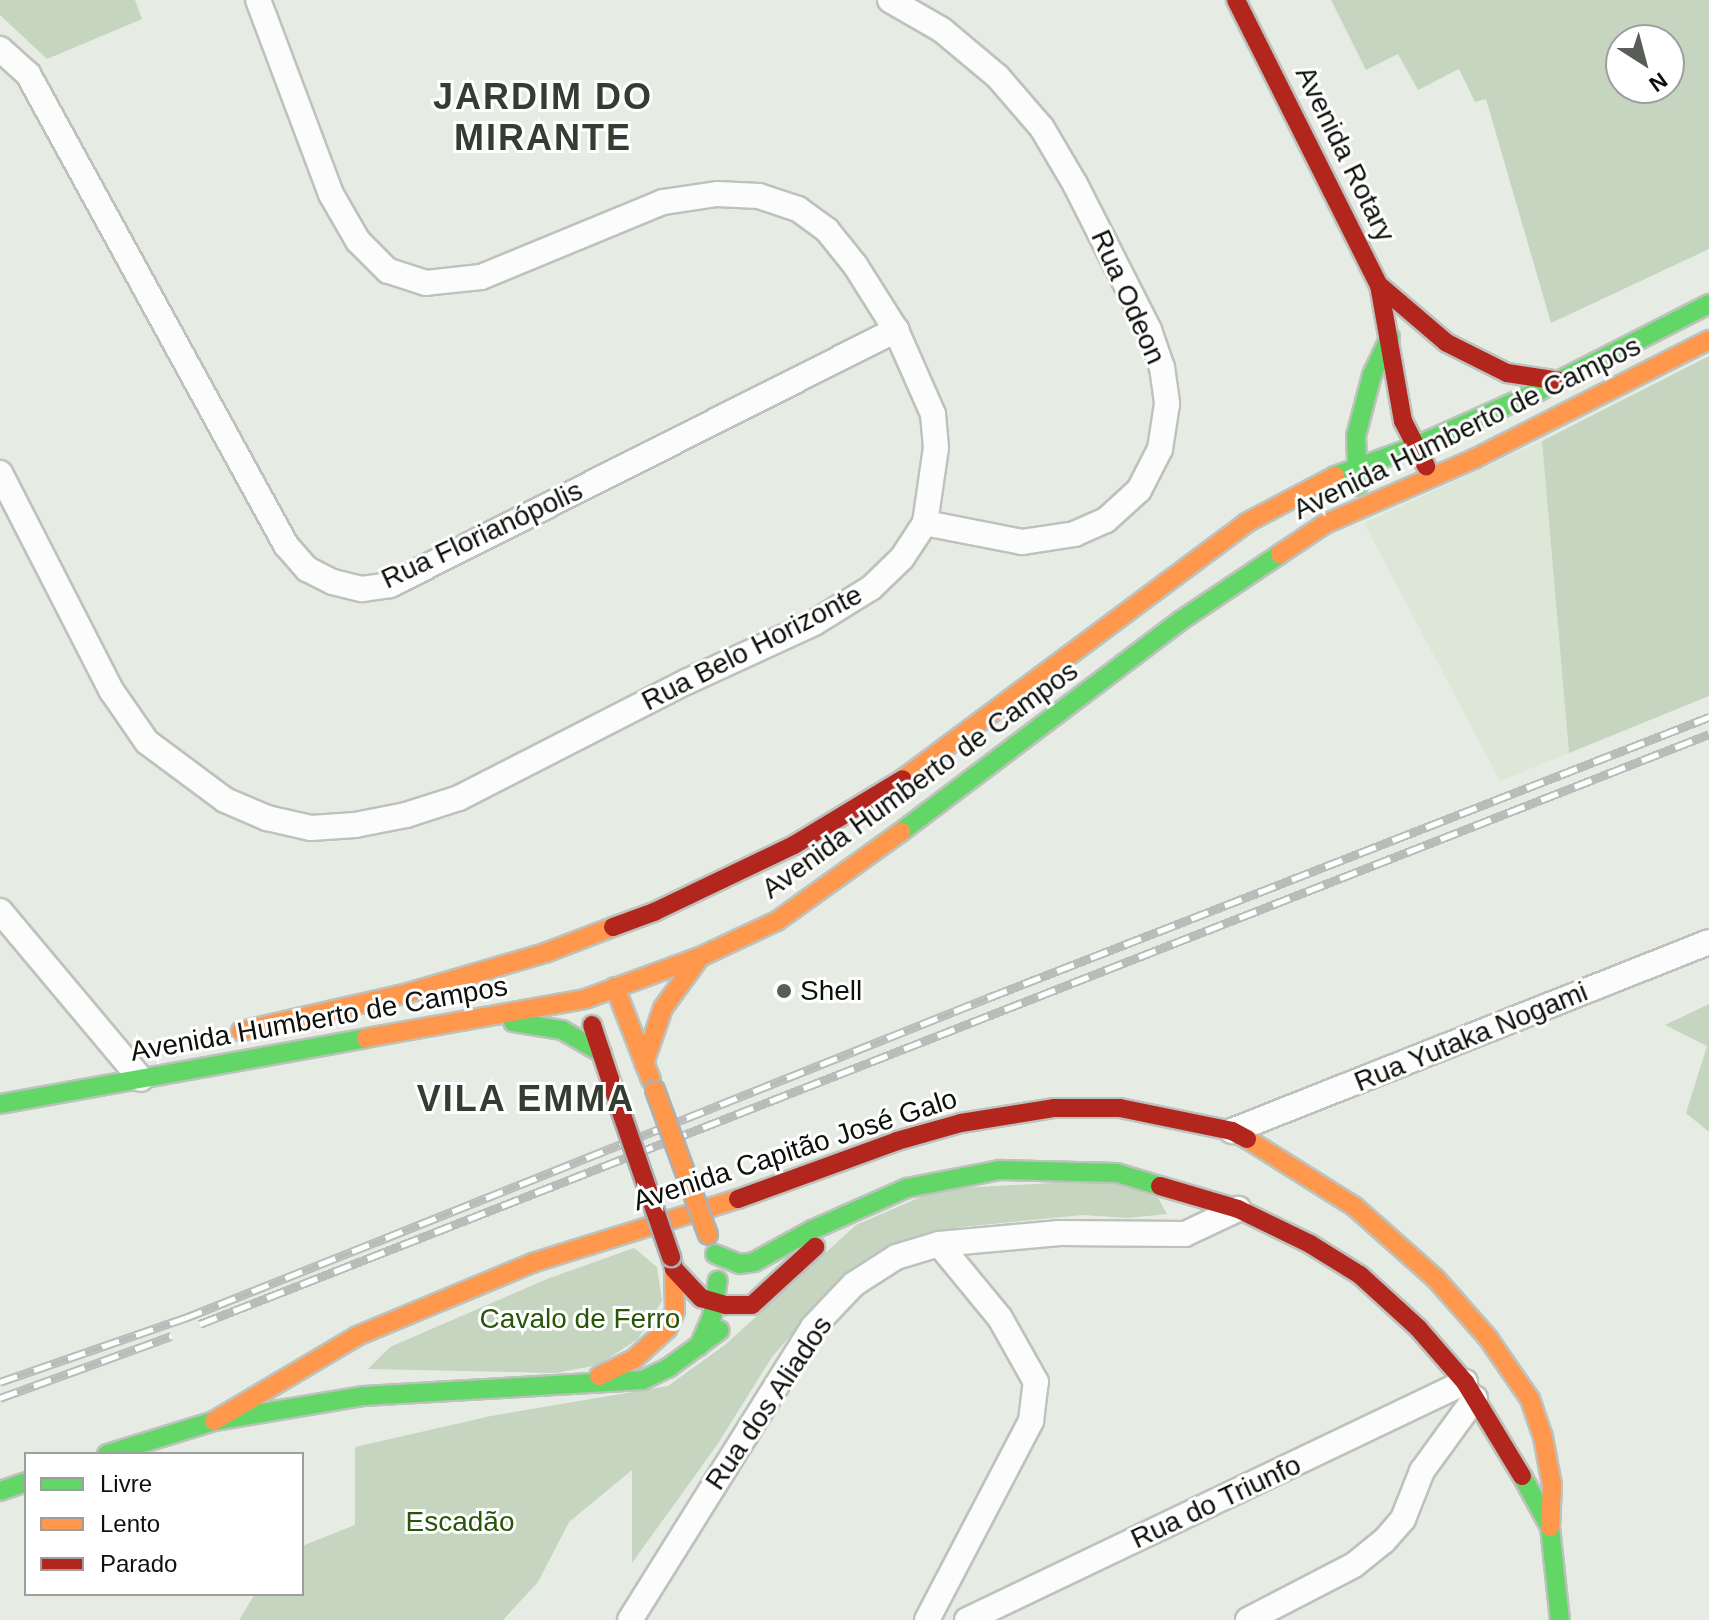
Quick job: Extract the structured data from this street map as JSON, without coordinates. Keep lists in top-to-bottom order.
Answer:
{
  "streets": {
    "main road": ["Avenida Rotary", "Avenida Humberto de Campos", "Avenida Capitão José Galo"],
    "street": [
      "Rua Odeon",
      "Rua Florianópolis",
      "Rua Belo Horizonte",
      "Rua Yutaka Nogami",
      "Rua dos Aliados",
      "Rua do Triunfo"
    ]
  },
  "crossings": [
    ["Avenida Rotary", "Avenida Humberto de Campos"],
    ["Rua Odeon", "Rua Belo Horizonte"],
    ["Rua Florianópolis", "Rua Belo Horizonte"],
    ["Rua Yutaka Nogami", "Avenida Capitão José Galo"],
    ["Avenida Capitão José Galo", "Rua dos Aliados"],
    ["Avenida Capitão José Galo", "Rua do Triunfo"]
  ],
  "districts": ["JARDIM DO MIRANTE", "VILA EMMA"],
  "parks": ["Cavalo de Ferro", "Escadão"],
  "places": ["Shell"],
  "legend": ["Livre", "Lento", "Parado"],
  "north": "bottom right"
}
